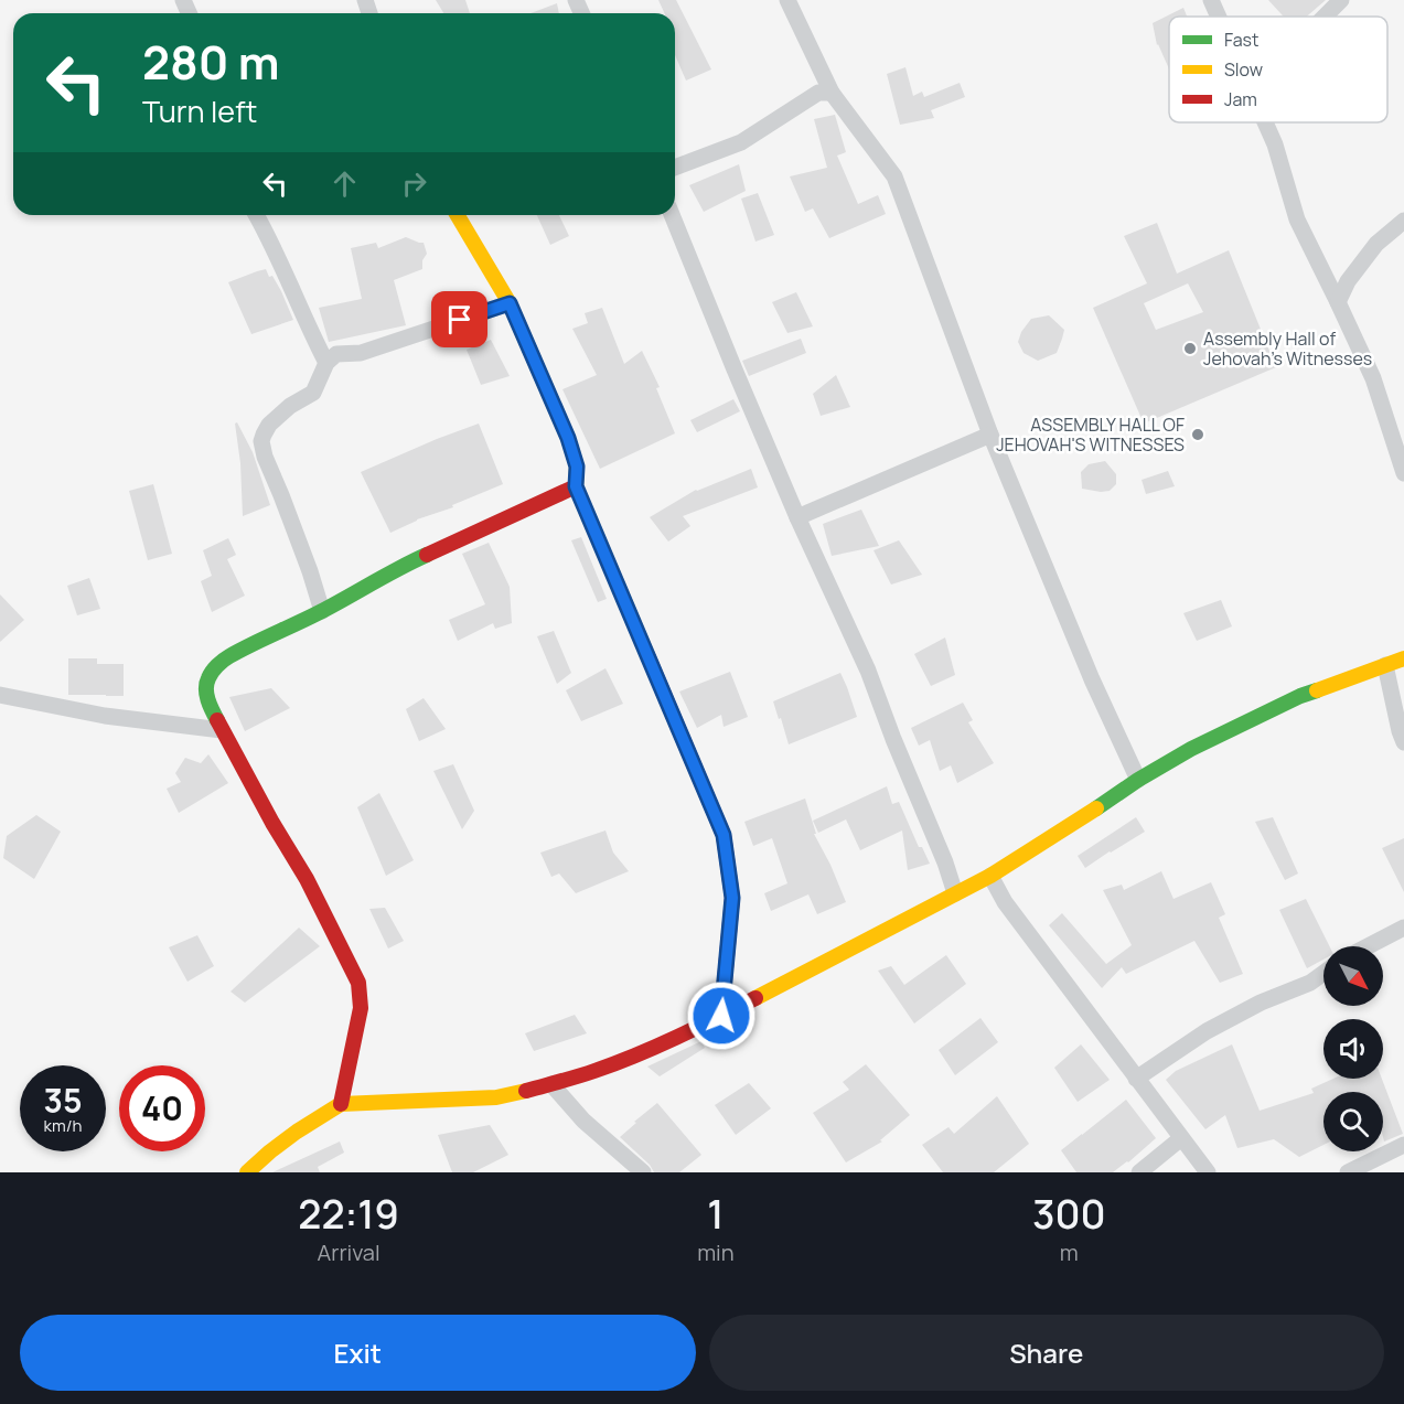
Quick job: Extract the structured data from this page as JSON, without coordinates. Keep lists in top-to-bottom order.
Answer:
{
  "places": ["Assembly Hall of Jehovah's Witnesses", "ASSEMBLY HALL OF JEHOVAH'S WITNESSES"],
  "legend": ["Fast", "Slow", "Jam"],
  "north": "bottom right",
  "page": {
    "turn": ["280 m", "Turn left"],
    "speed": "35 km/h",
    "limit": "40",
    "eta": [
      "22:19",
      "Arrival",
      "1",
      "min",
      "300",
      "m"
    ],
    "buttons": ["Exit", "Share"]
  }
}
